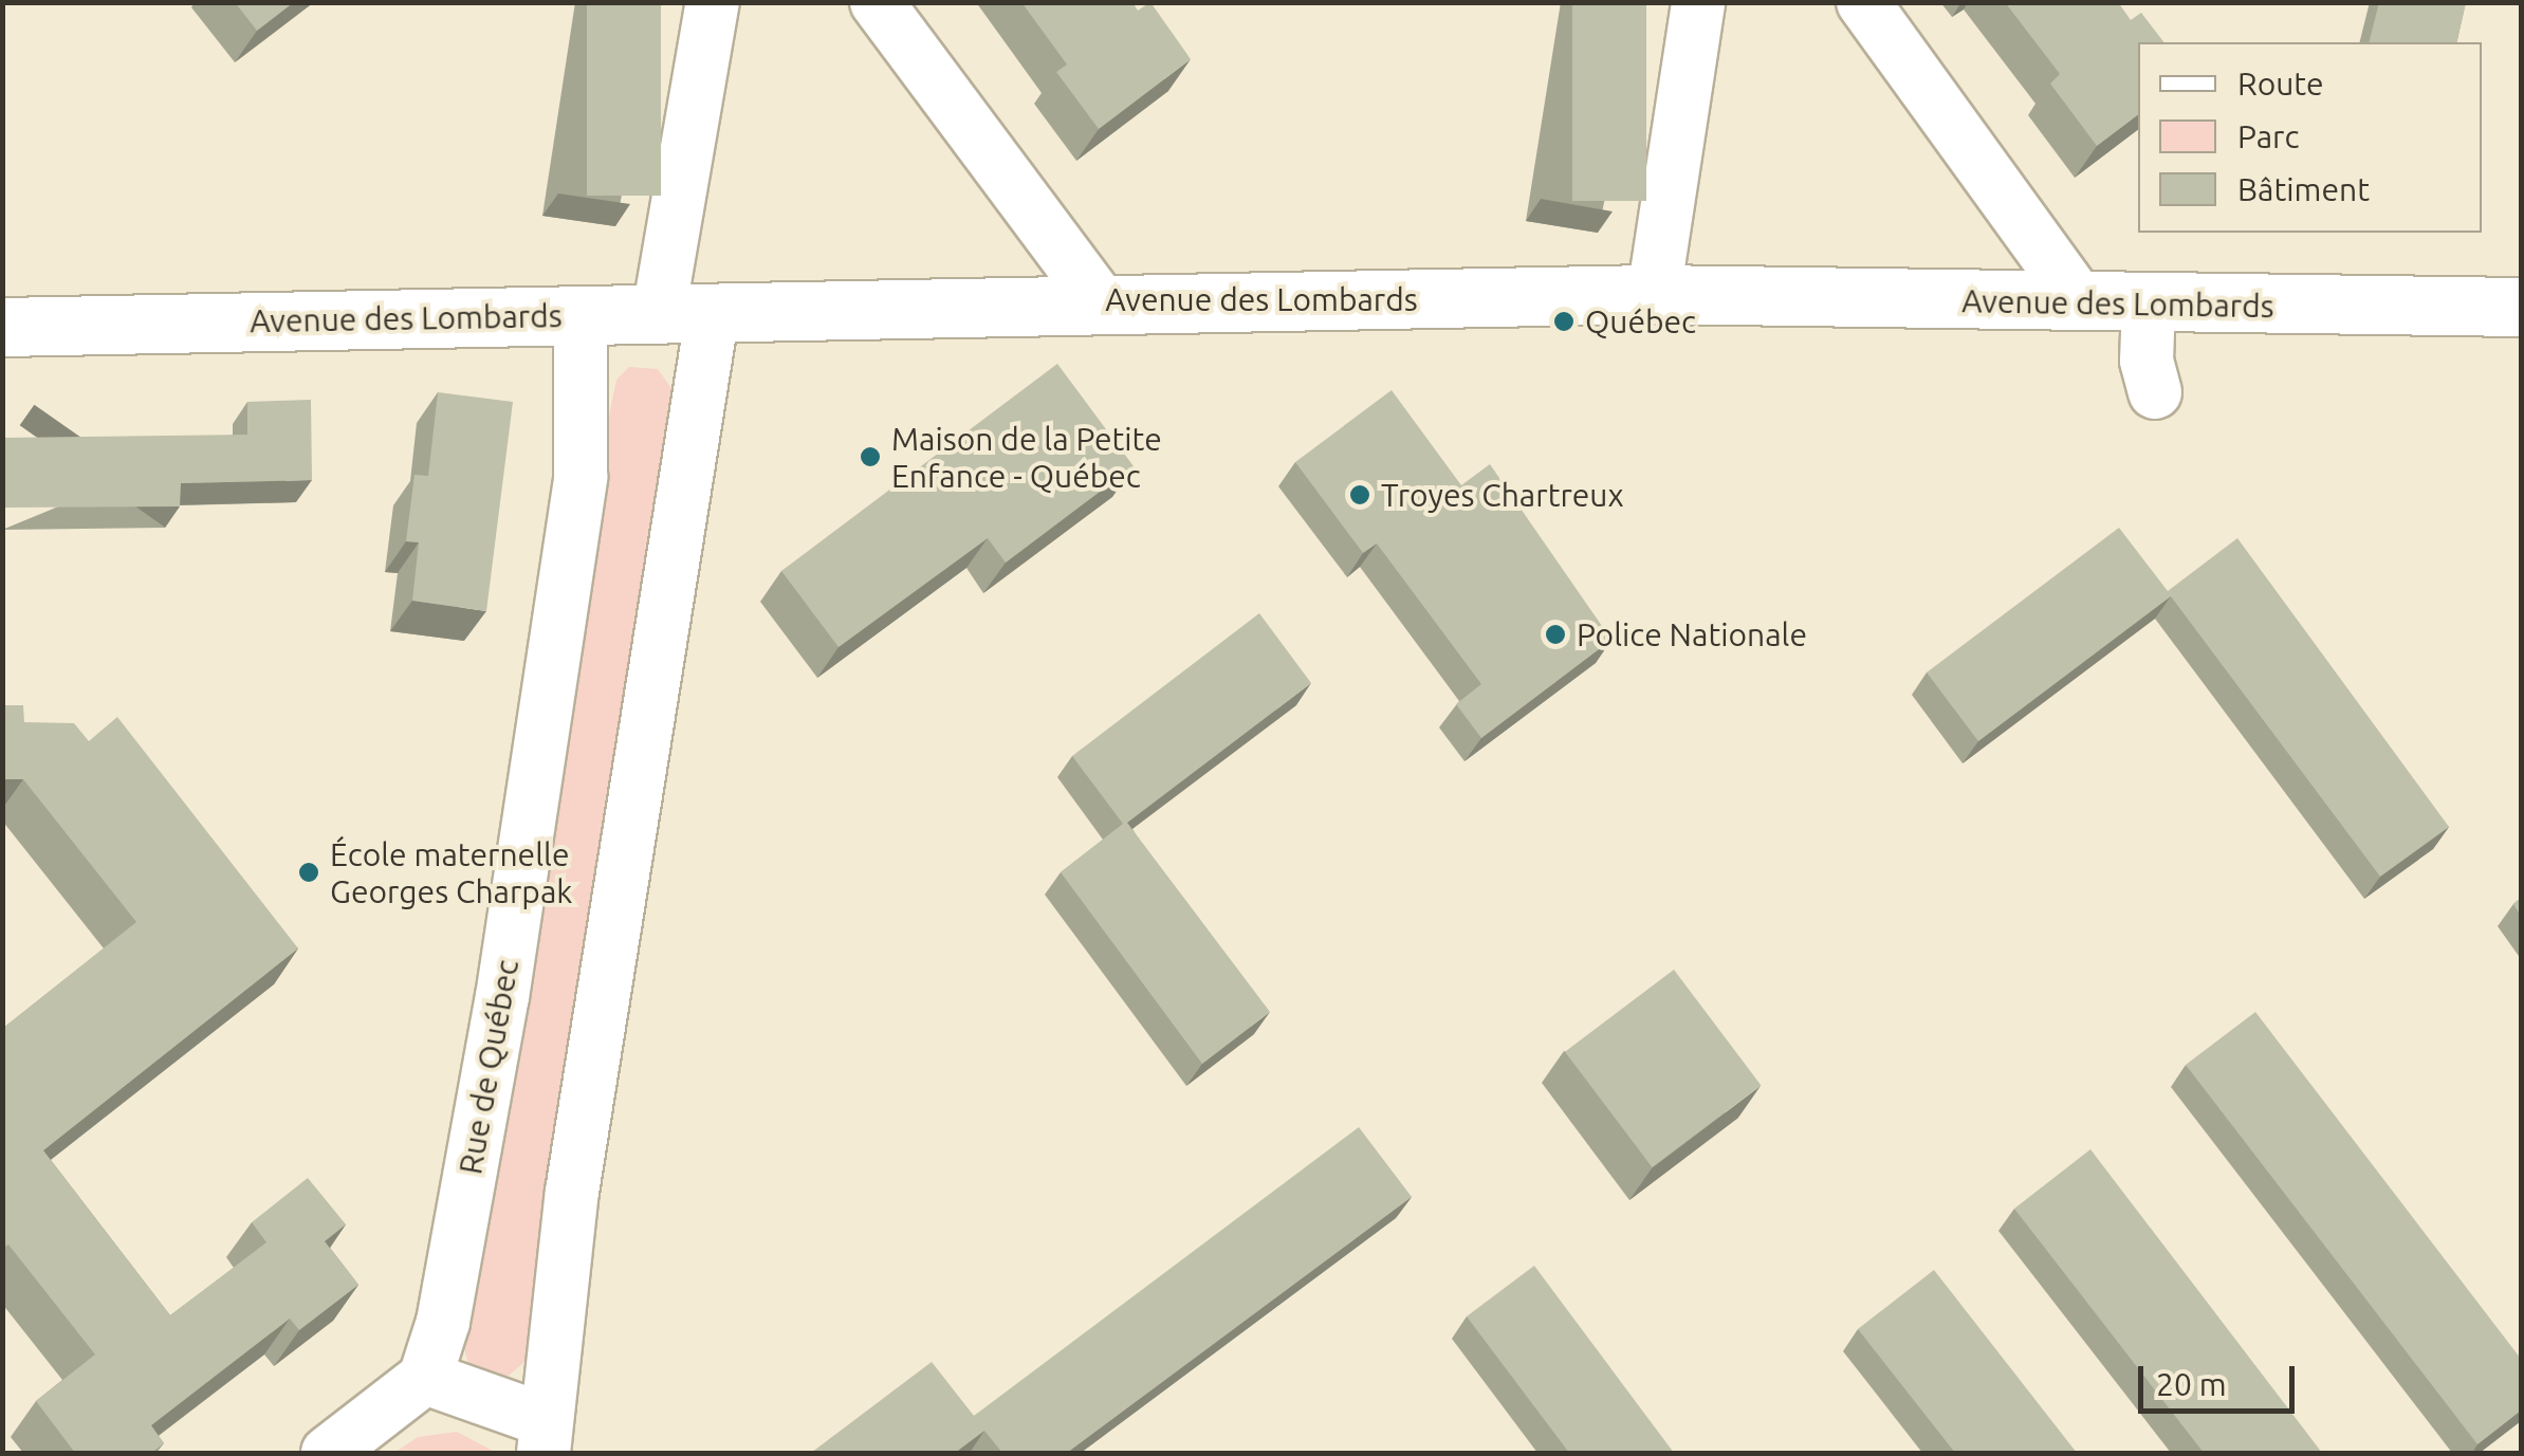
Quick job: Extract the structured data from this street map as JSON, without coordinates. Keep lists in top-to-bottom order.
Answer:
{
  "streets": {
    "street": ["Avenue des Lombards", "Rue de Québec"]
  },
  "crossings": [
    ["Avenue des Lombards", "Rue de Québec"]
  ],
  "places": [
    "Québec",
    "Maison de la Petite Enfance - Québec",
    "Troyes Chartreux",
    "Police Nationale",
    "École maternelle Georges Charpak"
  ],
  "legend": ["Route", "Parc", "Bâtiment"],
  "scale_bar": "20 m"
}
